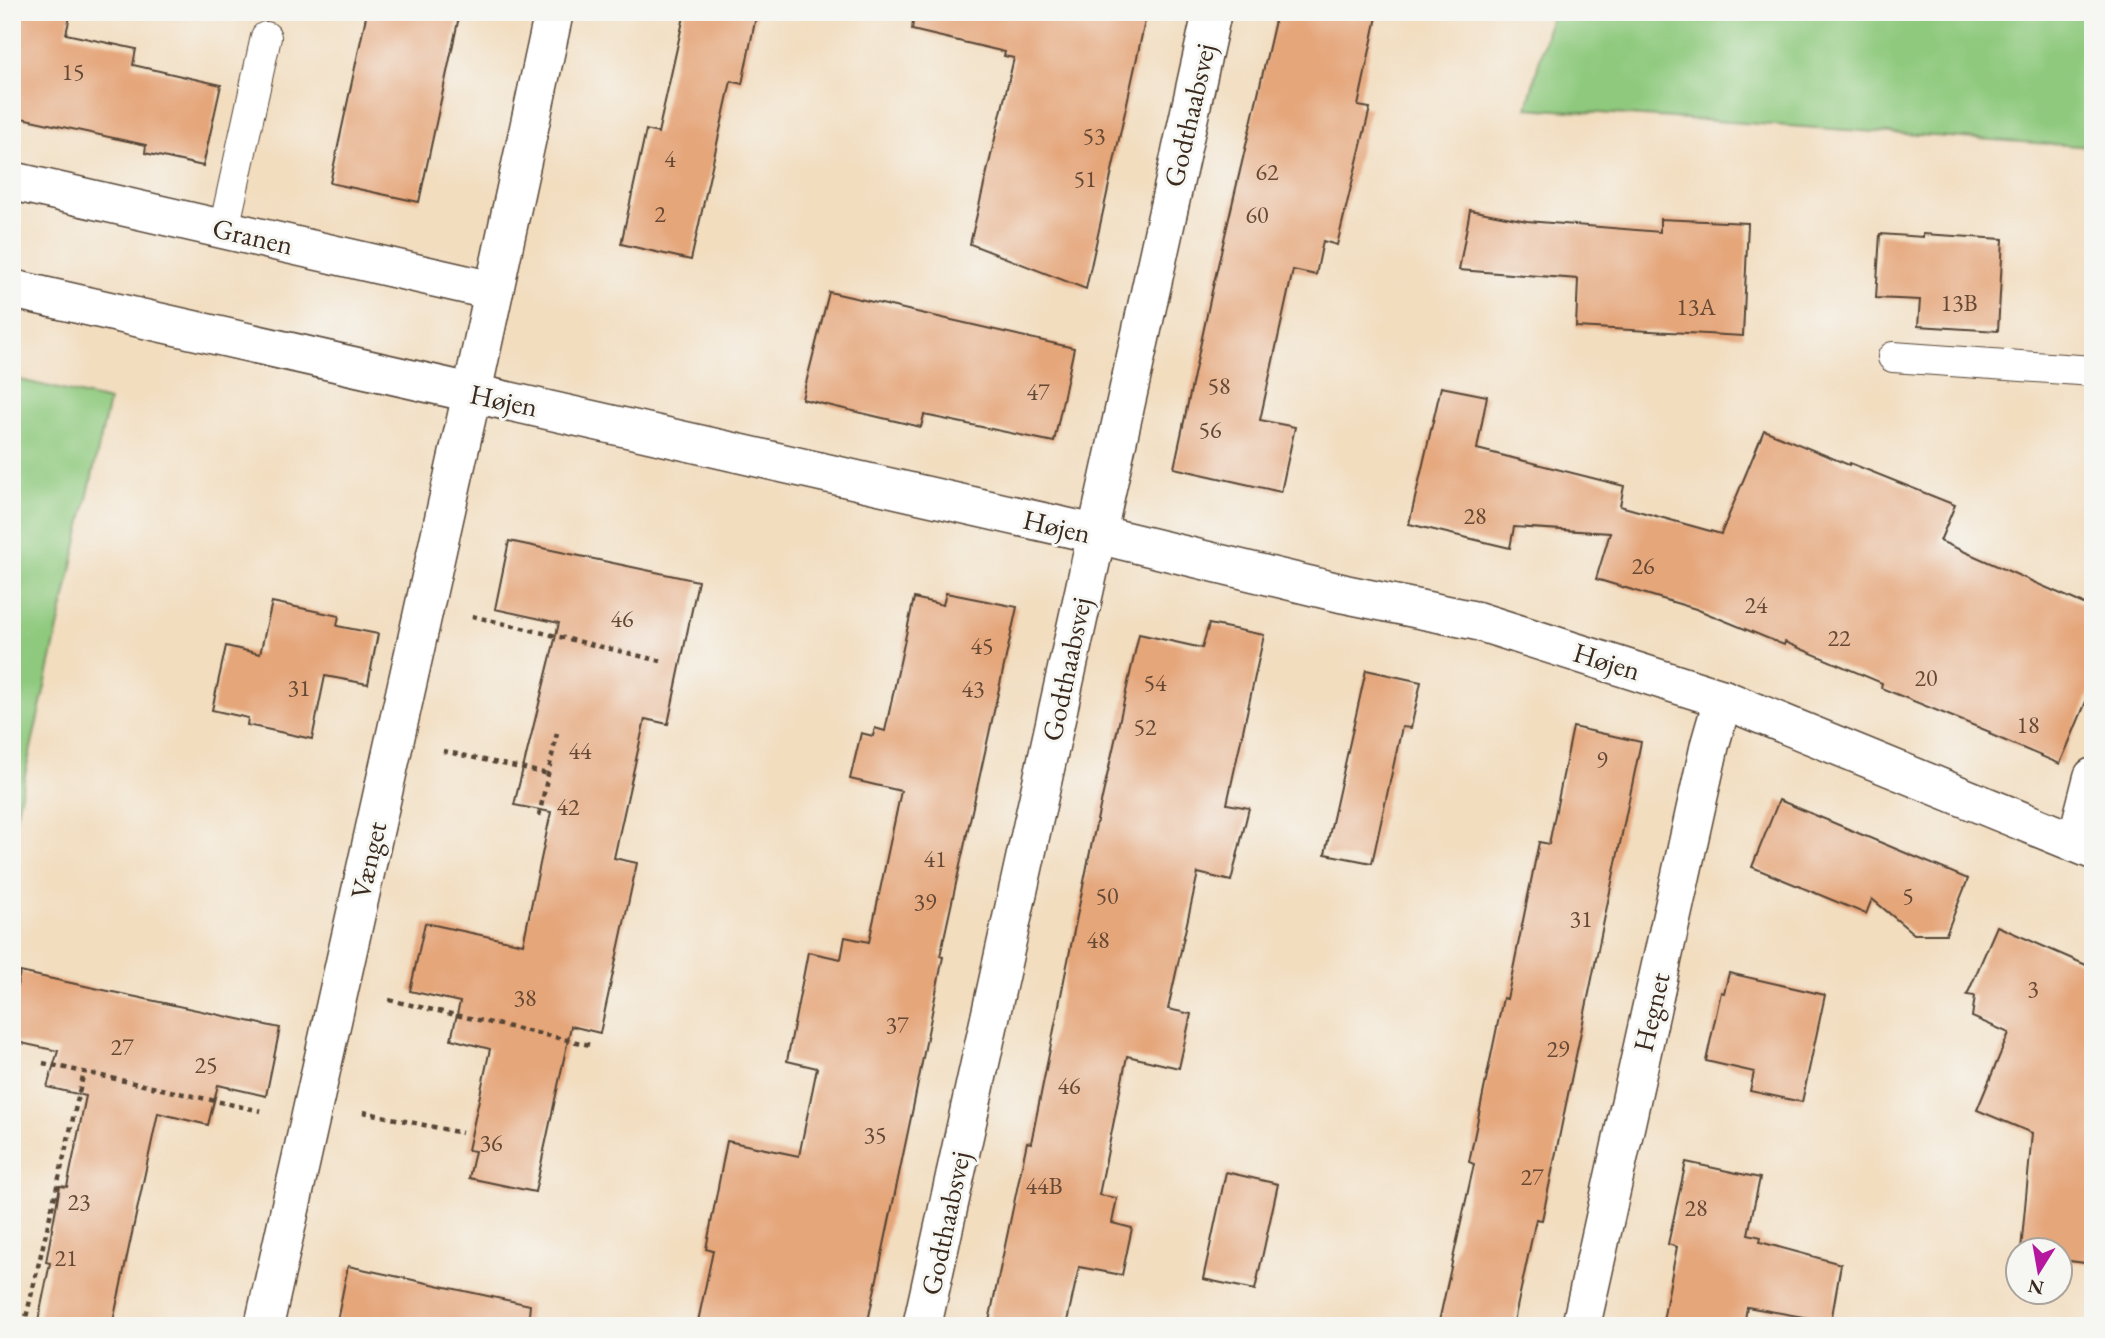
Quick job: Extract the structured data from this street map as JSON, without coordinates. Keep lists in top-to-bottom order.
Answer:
{
  "streets": {
    "street": [
      "Godthaabsvej",
      "Granen",
      "Højen",
      "Vænget",
      "Hegnet"
    ]
  },
  "crossings": [
    ["Godthaabsvej", "Højen"],
    ["Højen", "Vænget"],
    ["Højen", "Hegnet"]
  ],
  "house_numbers": [
    "15",
    "53",
    "4",
    "62",
    "51",
    "2",
    "60",
    "13B",
    "13A",
    "58",
    "47",
    "56",
    "28",
    "26",
    "24",
    "46",
    "22",
    "45",
    "20",
    "54",
    "31",
    "43",
    "18",
    "52",
    "44",
    "9",
    "42",
    "41",
    "50",
    "5",
    "39",
    "31",
    "48",
    "3",
    "38",
    "37",
    "27",
    "29",
    "25",
    "46",
    "35",
    "36",
    "27",
    "44B",
    "23",
    "28",
    "21"
  ],
  "north": "bottom"
}
